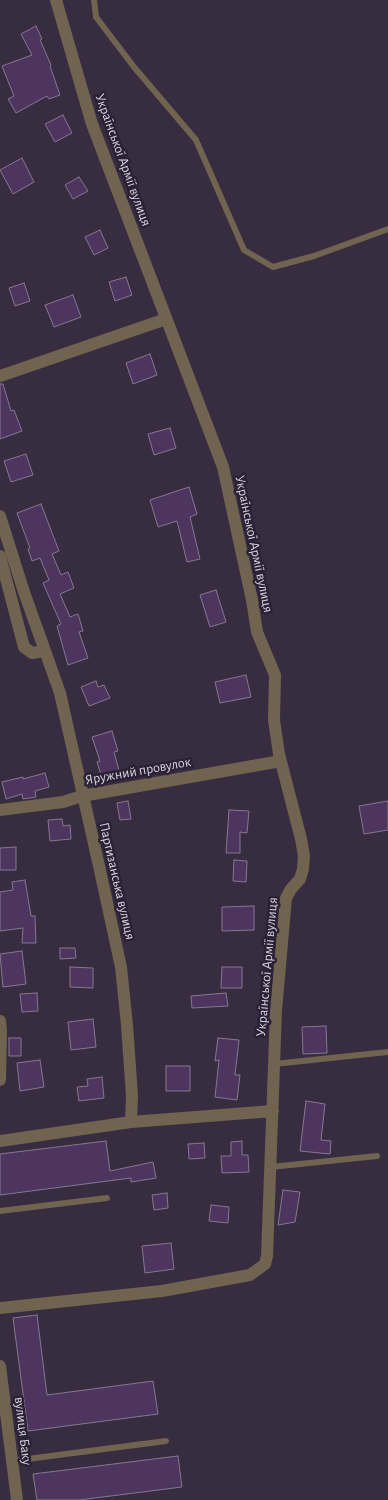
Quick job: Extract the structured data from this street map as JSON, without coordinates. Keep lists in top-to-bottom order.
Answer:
{
  "streets": {
    "street": [
      "Української Армії вулиця",
      "Яружний провулок",
      "Партизанська вулиця",
      "вулиця Баку"
    ]
  },
  "crossings": [
    ["Української Армії вулиця", "Яружний провулок"],
    ["Яружний провулок", "Партизанська вулиця"]
  ]
}
